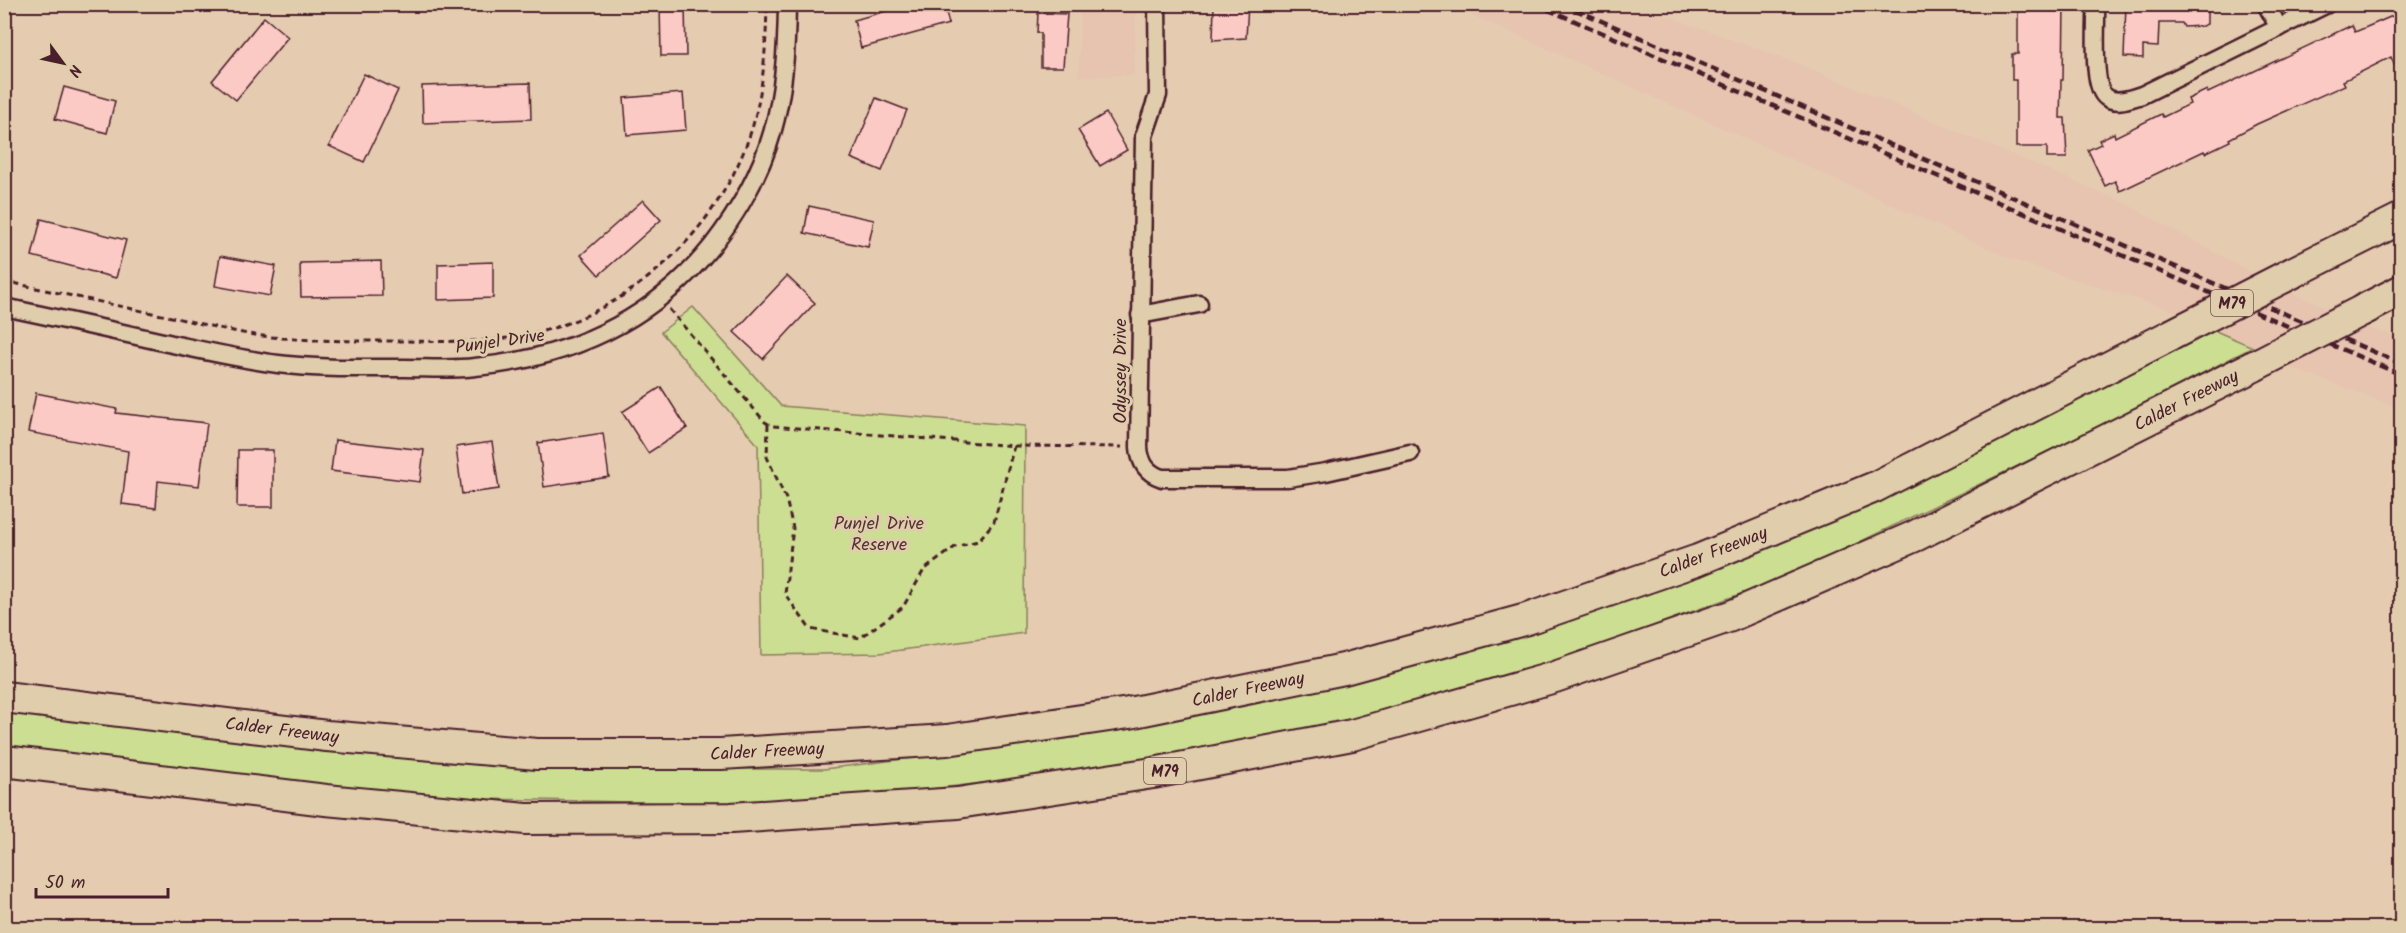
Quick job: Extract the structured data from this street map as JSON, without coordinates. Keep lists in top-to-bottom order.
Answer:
{
  "streets": {
    "highway": ["M79", "Calder Freeway"],
    "street": ["Punjel Drive", "Odyssey Drive"]
  },
  "parks": ["Punjel Drive Reserve"],
  "scale_bar": "50 m",
  "north": "bottom right"
}
